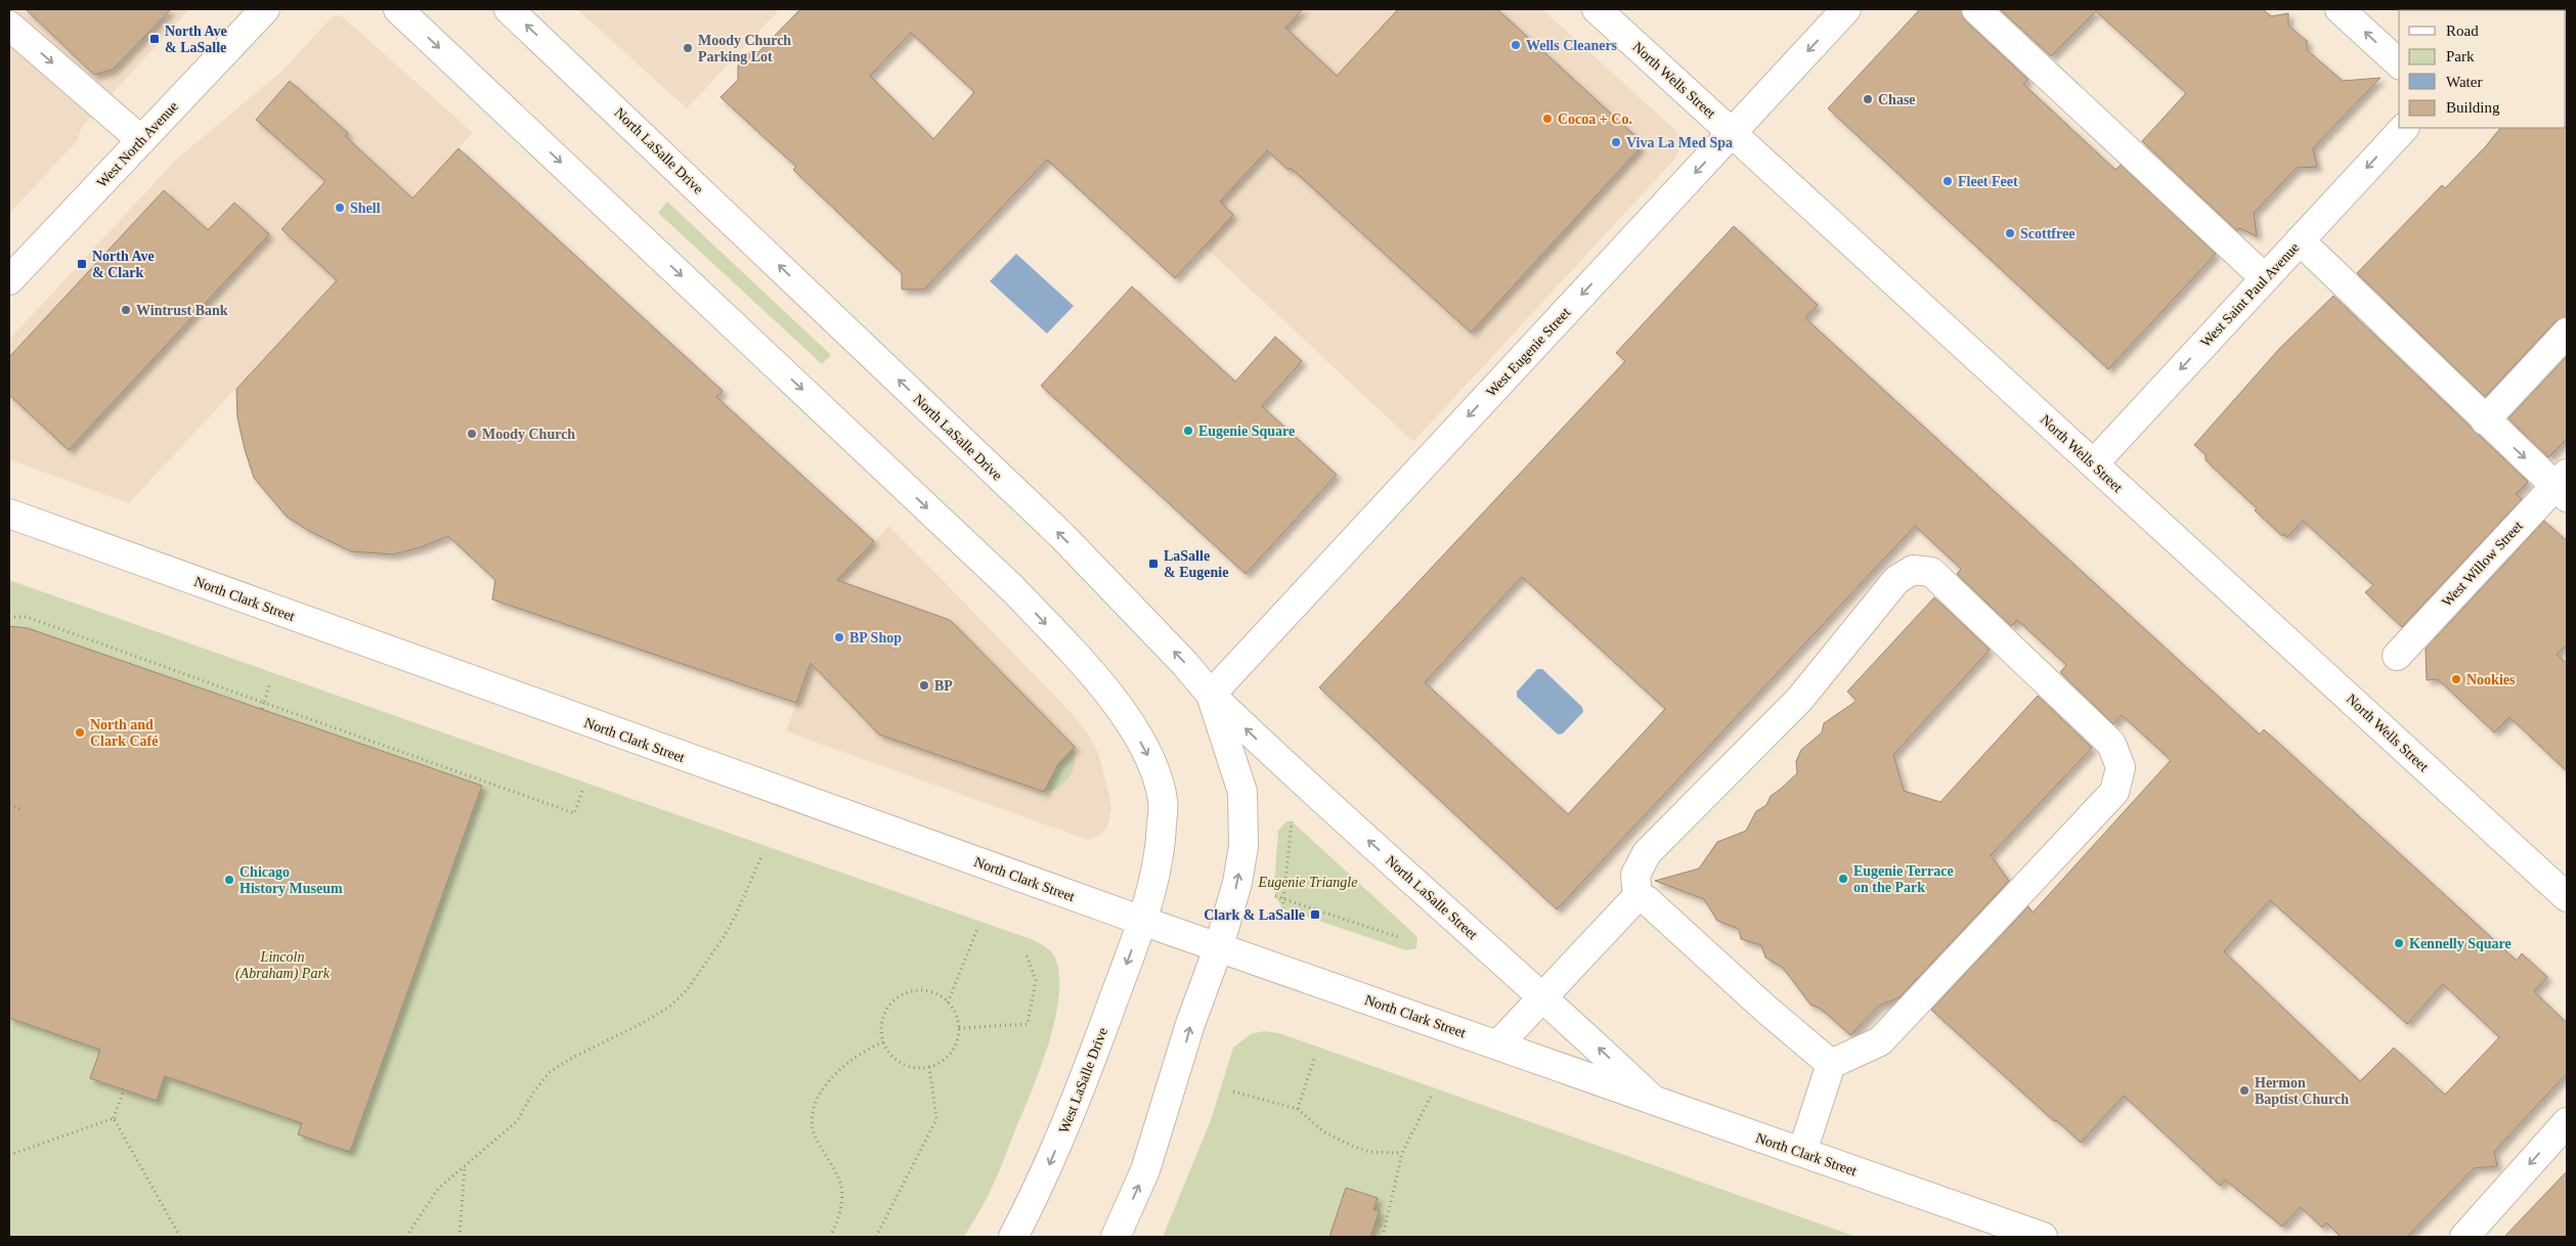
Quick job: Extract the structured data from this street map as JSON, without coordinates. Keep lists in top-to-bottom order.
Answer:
{
  "streets": {
    "street": [
      "North Wells Street",
      "West North Avenue",
      "North LaSalle Drive",
      "West Saint Paul Avenue",
      "West Eugenie Street",
      "West Willow Street",
      "North Clark Street",
      "North LaSalle Street",
      "West LaSalle Drive"
    ]
  },
  "crossings": [
    ["North Wells Street", "West Saint Paul Avenue"],
    ["North Wells Street", "West Eugenie Street"],
    ["North LaSalle Drive", "West Eugenie Street"],
    ["North LaSalle Drive", "North Clark Street"],
    ["North LaSalle Drive", "North LaSalle Street"],
    ["West Eugenie Street", "North LaSalle Street"],
    ["North Clark Street", "North LaSalle Street"],
    ["North Clark Street", "West LaSalle Drive"]
  ],
  "one_way": ["West Saint Paul Avenue", "West Eugenie Street"],
  "parks": ["Eugenie Triangle", "Lincoln (Abraham) Park"],
  "places": {
    "transit": [
      "North Ave & LaSalle",
      "North Ave & Clark",
      "LaSalle & Eugenie",
      "Clark & LaSalle"
    ],
    "other": [
      "Wells Cleaners",
      "Moody Church Parking Lot",
      "Chase",
      "Cocoa + Co.",
      "Viva La Med Spa",
      "Fleet Feet",
      "Shell",
      "Scottfree",
      "Wintrust Bank",
      "Eugenie Square",
      "Moody Church",
      "BP Shop",
      "Nookies",
      "BP",
      "North and Clark Café",
      "Eugenie Terrace on the Park",
      "Chicago History Museum",
      "Kennelly Square",
      "Hermon Baptist Church"
    ]
  },
  "legend": [
    "Road",
    "Park",
    "Water",
    "Building"
  ]
}
